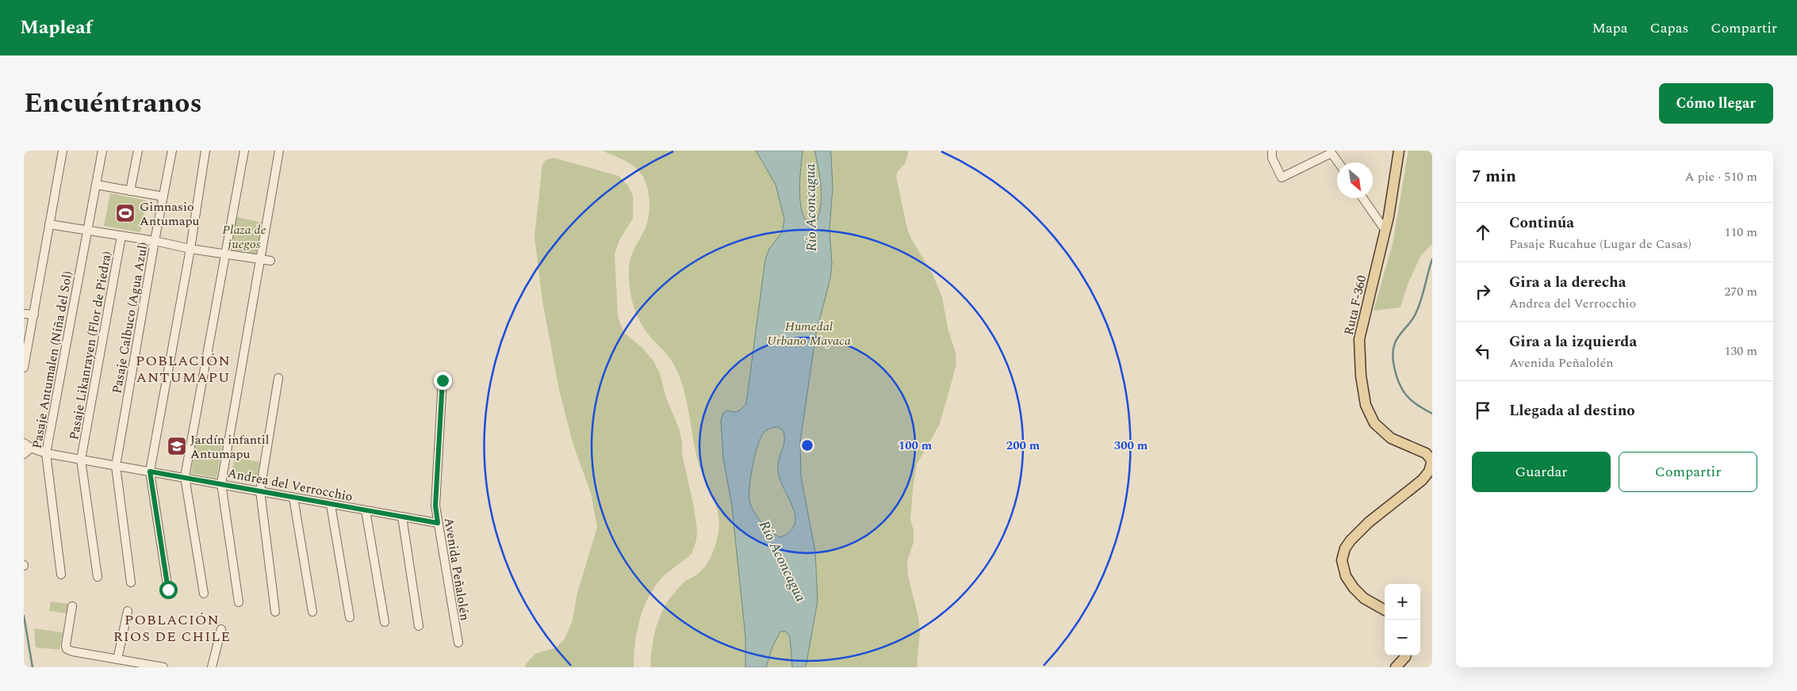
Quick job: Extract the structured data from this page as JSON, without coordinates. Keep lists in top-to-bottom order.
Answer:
{
  "streets": {
    "main road": ["Ruta F-360"],
    "street": [
      "Pasaje Calbuco (Agua Azul)",
      "Pasaje Likanrayen (Flor de Piedra)",
      "Pasaje Antumalen (Niña del Sol)",
      "Andrea del Verrocchio",
      "Avenida Peñalolén"
    ]
  },
  "crossings": [
    ["Pasaje Calbuco (Agua Azul)", "Andrea del Verrocchio"],
    ["Pasaje Likanrayen (Flor de Piedra)", "Andrea del Verrocchio"],
    ["Pasaje Antumalen (Niña del Sol)", "Andrea del Verrocchio"],
    ["Andrea del Verrocchio", "Avenida Peñalolén"]
  ],
  "districts": ["POBLACIÓN ANTUMAPU", "POBLACIÓN RIOS DE CHILE"],
  "water": ["Río Aconcagua"],
  "parks": ["Plaza de juegos", "Humedal Urbano Mayaca"],
  "places": {
    "sports": ["Gimnasio Antumapu"],
    "school or university": ["Jardín infantil Antumapu"]
  },
  "north": "bottom right",
  "page": {
    "header": "Mapleaf",
    "nav": ["Mapa", "Capas", "Compartir"],
    "title": "Encuéntranos",
    "buttons": [
      "Cómo llegar",
      ["Guardar", "Compartir"]
    ],
    "heading": ["7 min", "A pie · 510 m"],
    "list": [
      ["Continúa", "Pasaje Rucahue (Lugar de Casas)", "110 m"],
      ["Gira a la derecha", "Andrea del Verrocchio", "270 m"],
      ["Gira a la izquierda", "Avenida Peñalolén", "130 m"],
      "Llegada al destino"
    ],
    "map_buttons": ["+", "−"]
  },
  "rings": ["100 m", "200 m", "300 m"]
}
